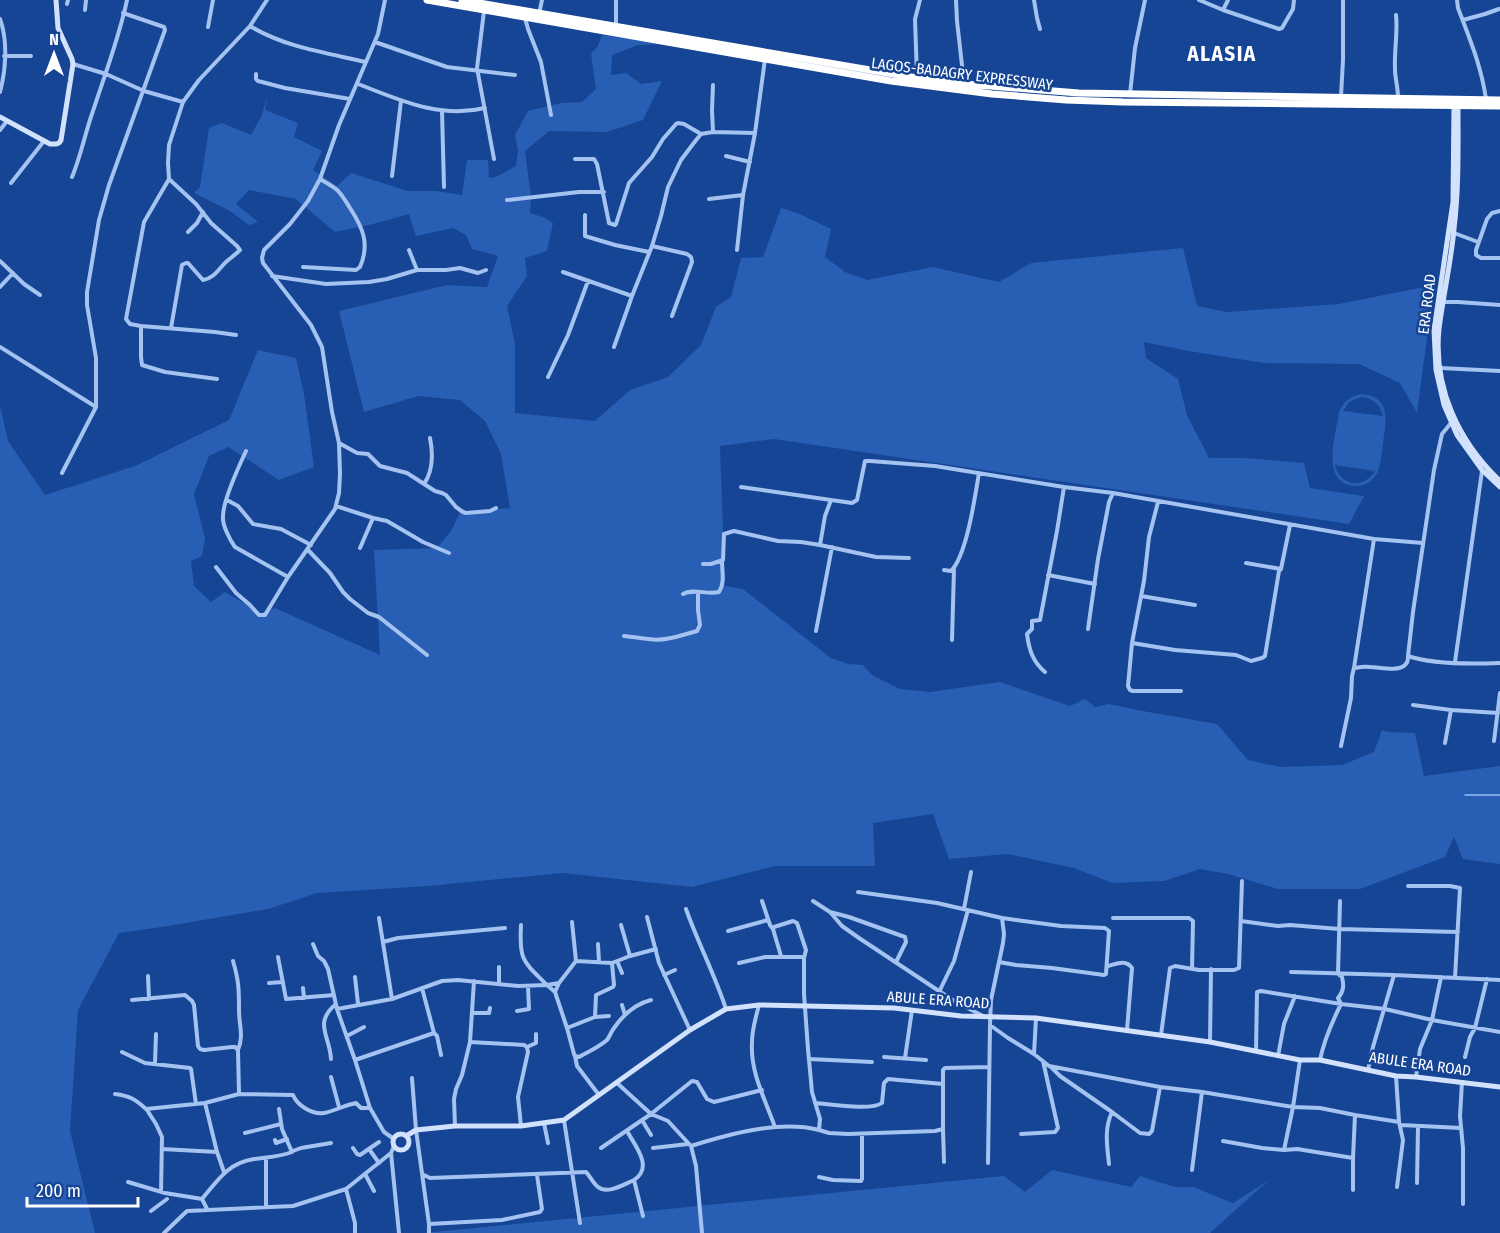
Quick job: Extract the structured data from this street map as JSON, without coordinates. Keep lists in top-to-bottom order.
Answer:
{
  "streets": {
    "highway": ["LAGOS-BADAGRY EXPRESSWAY"],
    "street": ["ERA ROAD", "ABULE ERA ROAD"]
  },
  "crossings": [
    ["LAGOS-BADAGRY EXPRESSWAY", "ERA ROAD"]
  ],
  "districts": ["ALASIA"],
  "scale_bar": "200 m",
  "north": "top"
}
